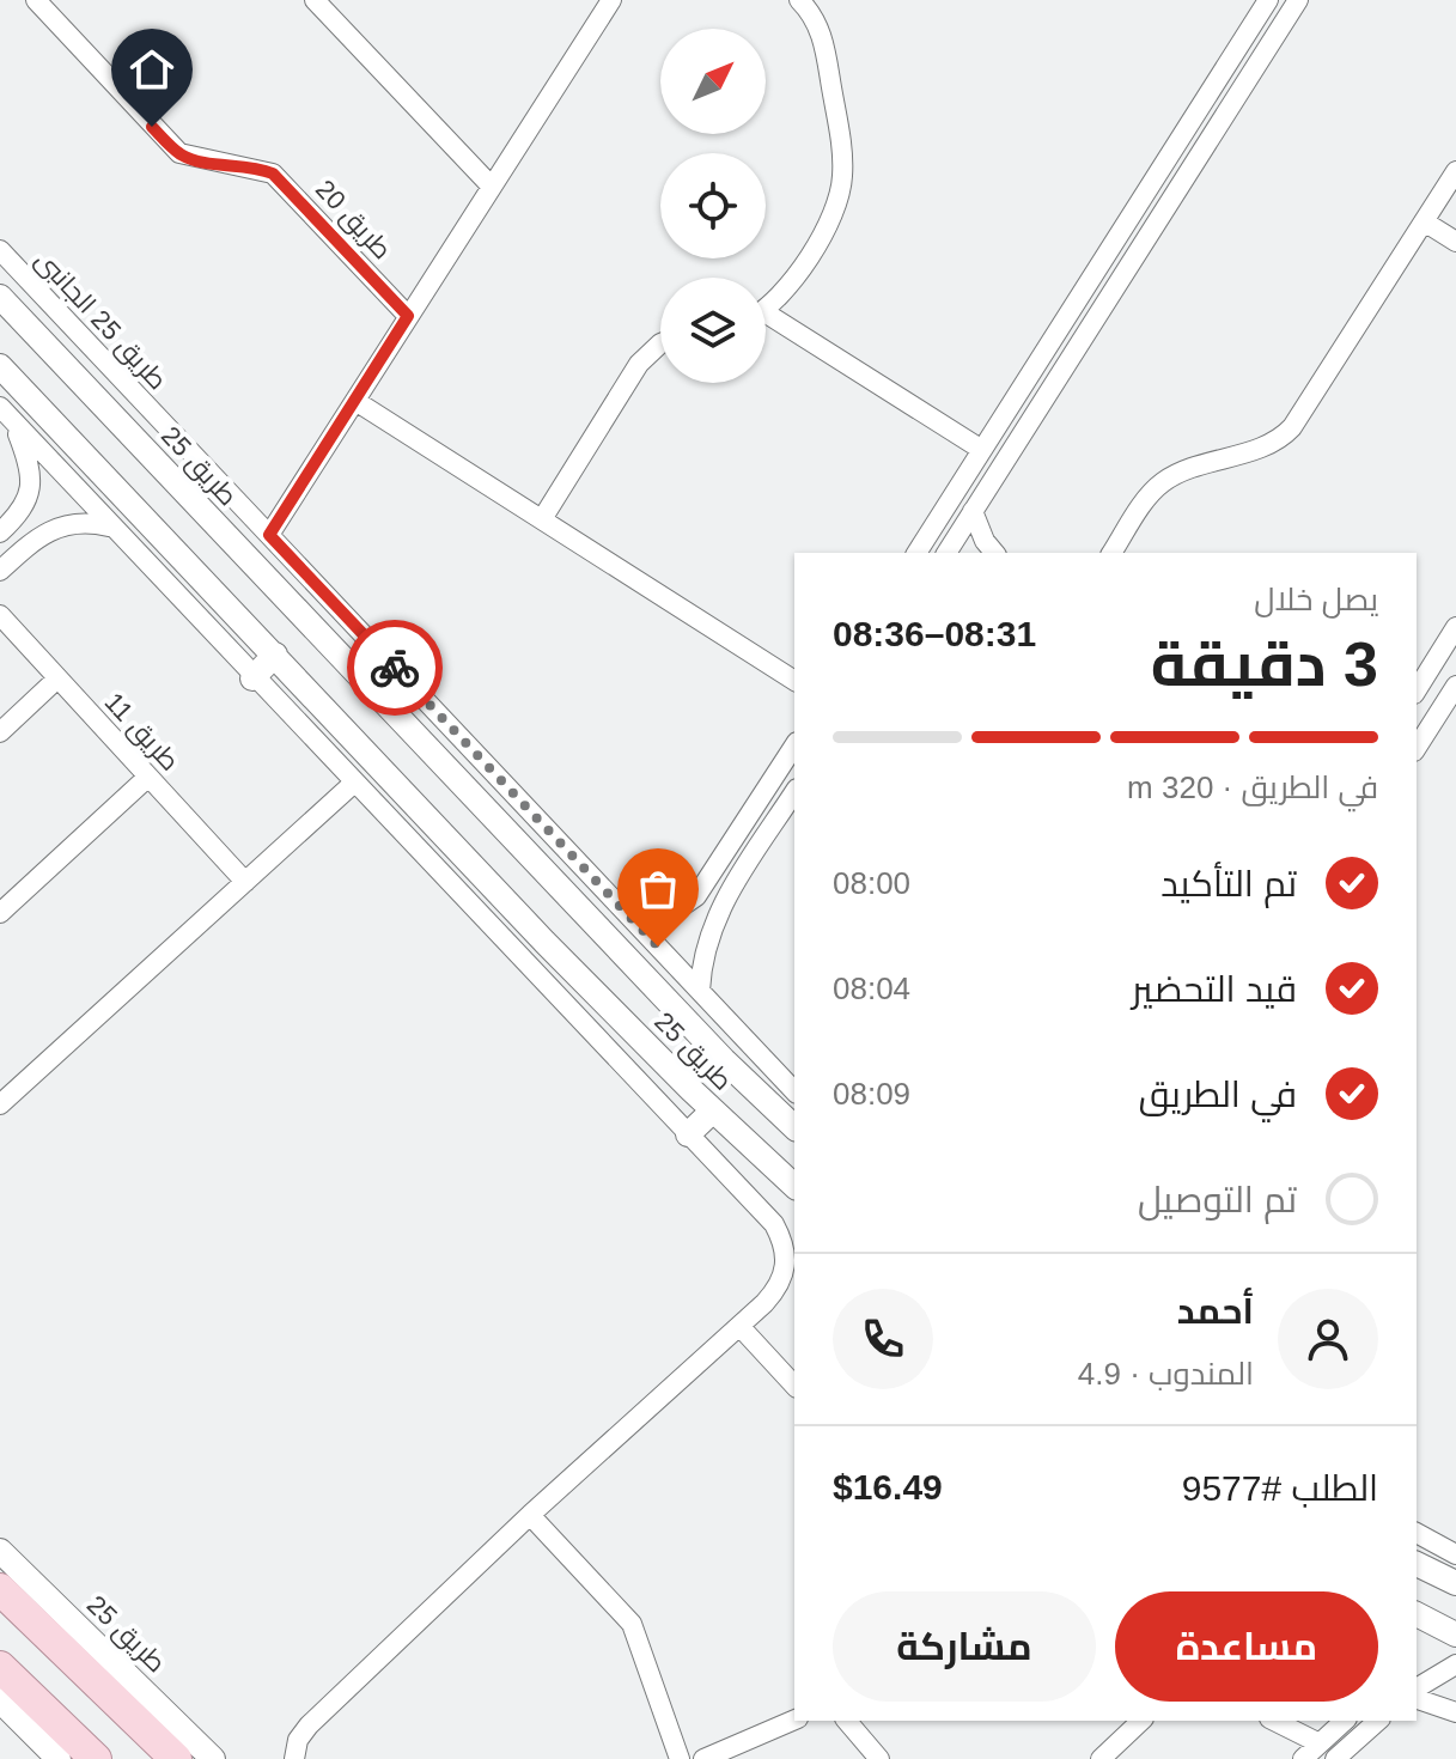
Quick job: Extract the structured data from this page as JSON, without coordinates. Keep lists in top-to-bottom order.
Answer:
{
  "streets": {
    "street": [
      "طريق 20",
      "طريق 25 الجانبى",
      "طريق 25",
      "طريق 11"
    ]
  },
  "north": "top right",
  "page": {
    "heading": ["3 دقيقة", "يصل خلال", "08:31–08:36"],
    "panel": [
      "أحمد",
      "المندوب · 4.9",
      "الطلب #9577",
      "$16.49"
    ],
    "bar": "في الطريق · 320 m",
    "list": [
      ["تم التأكيد", "08:00"],
      ["قيد التحضير", "08:04"],
      ["في الطريق", "08:09"],
      "تم التوصيل"
    ],
    "buttons": ["مساعدة", "مشاركة"]
  }
}
